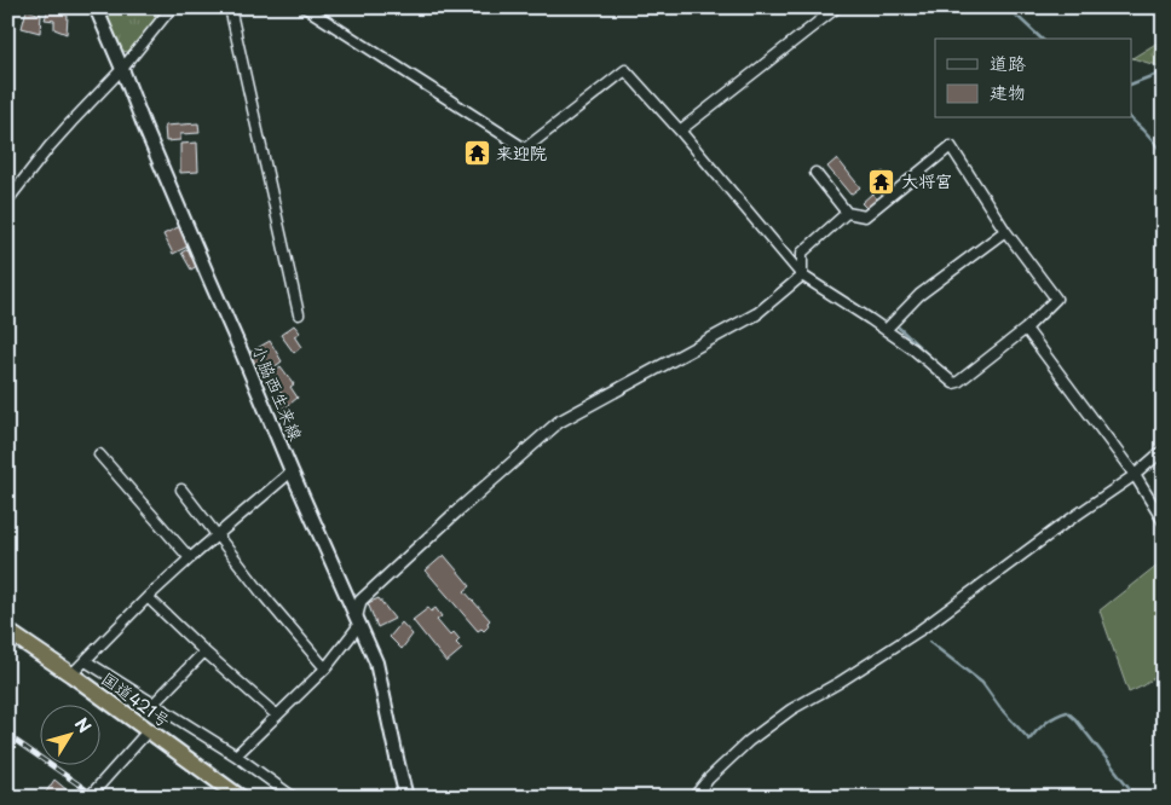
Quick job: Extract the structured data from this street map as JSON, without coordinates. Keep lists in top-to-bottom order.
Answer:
{
  "streets": {
    "highway": ["国道421号"],
    "main road": ["小脇西生来線"]
  },
  "places": {
    "temple": ["来迎院", "大将宮"]
  },
  "legend": ["道路", "建物"],
  "north": "top right"
}
